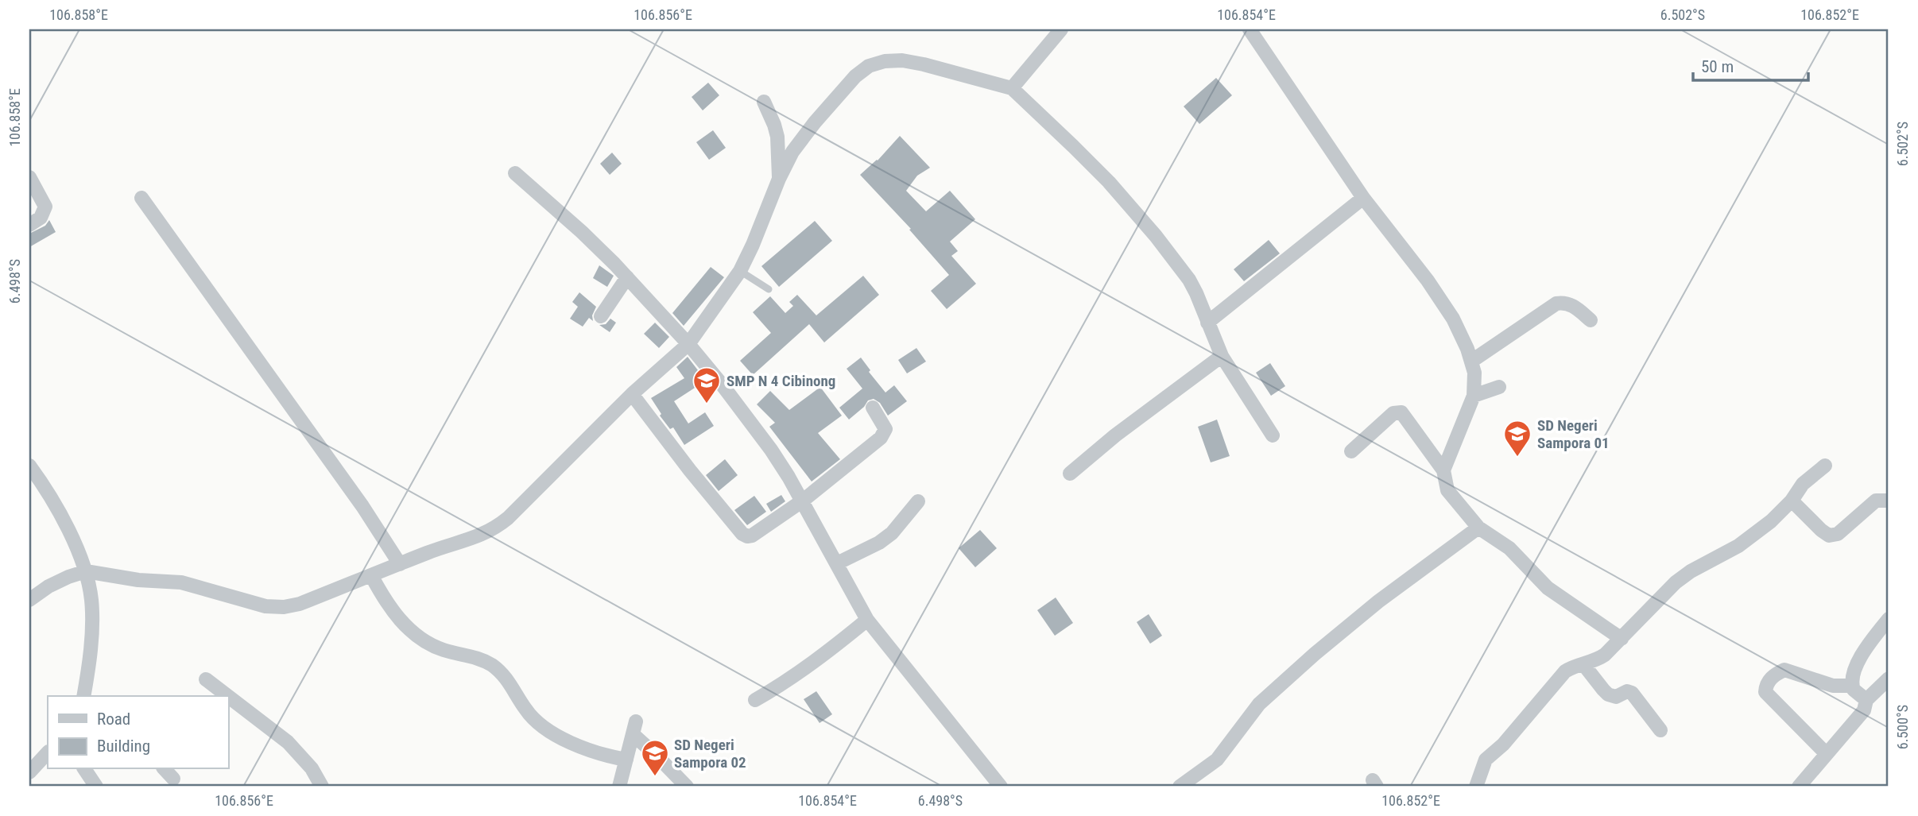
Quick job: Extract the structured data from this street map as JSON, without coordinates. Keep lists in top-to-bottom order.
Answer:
{
  "places": {
    "school or university": ["SMP N 4 Cibinong", "SD Negeri Sampora 01", "SD Negeri Sampora 02"]
  },
  "legend": ["Road", "Building"],
  "scale_bar": "50 m",
  "coordinates": [
    "106.858°E",
    "106.856°E",
    "106.854°E",
    "6.502°S",
    "106.852°E",
    "6.498°S",
    "6.500°S"
  ]
}
